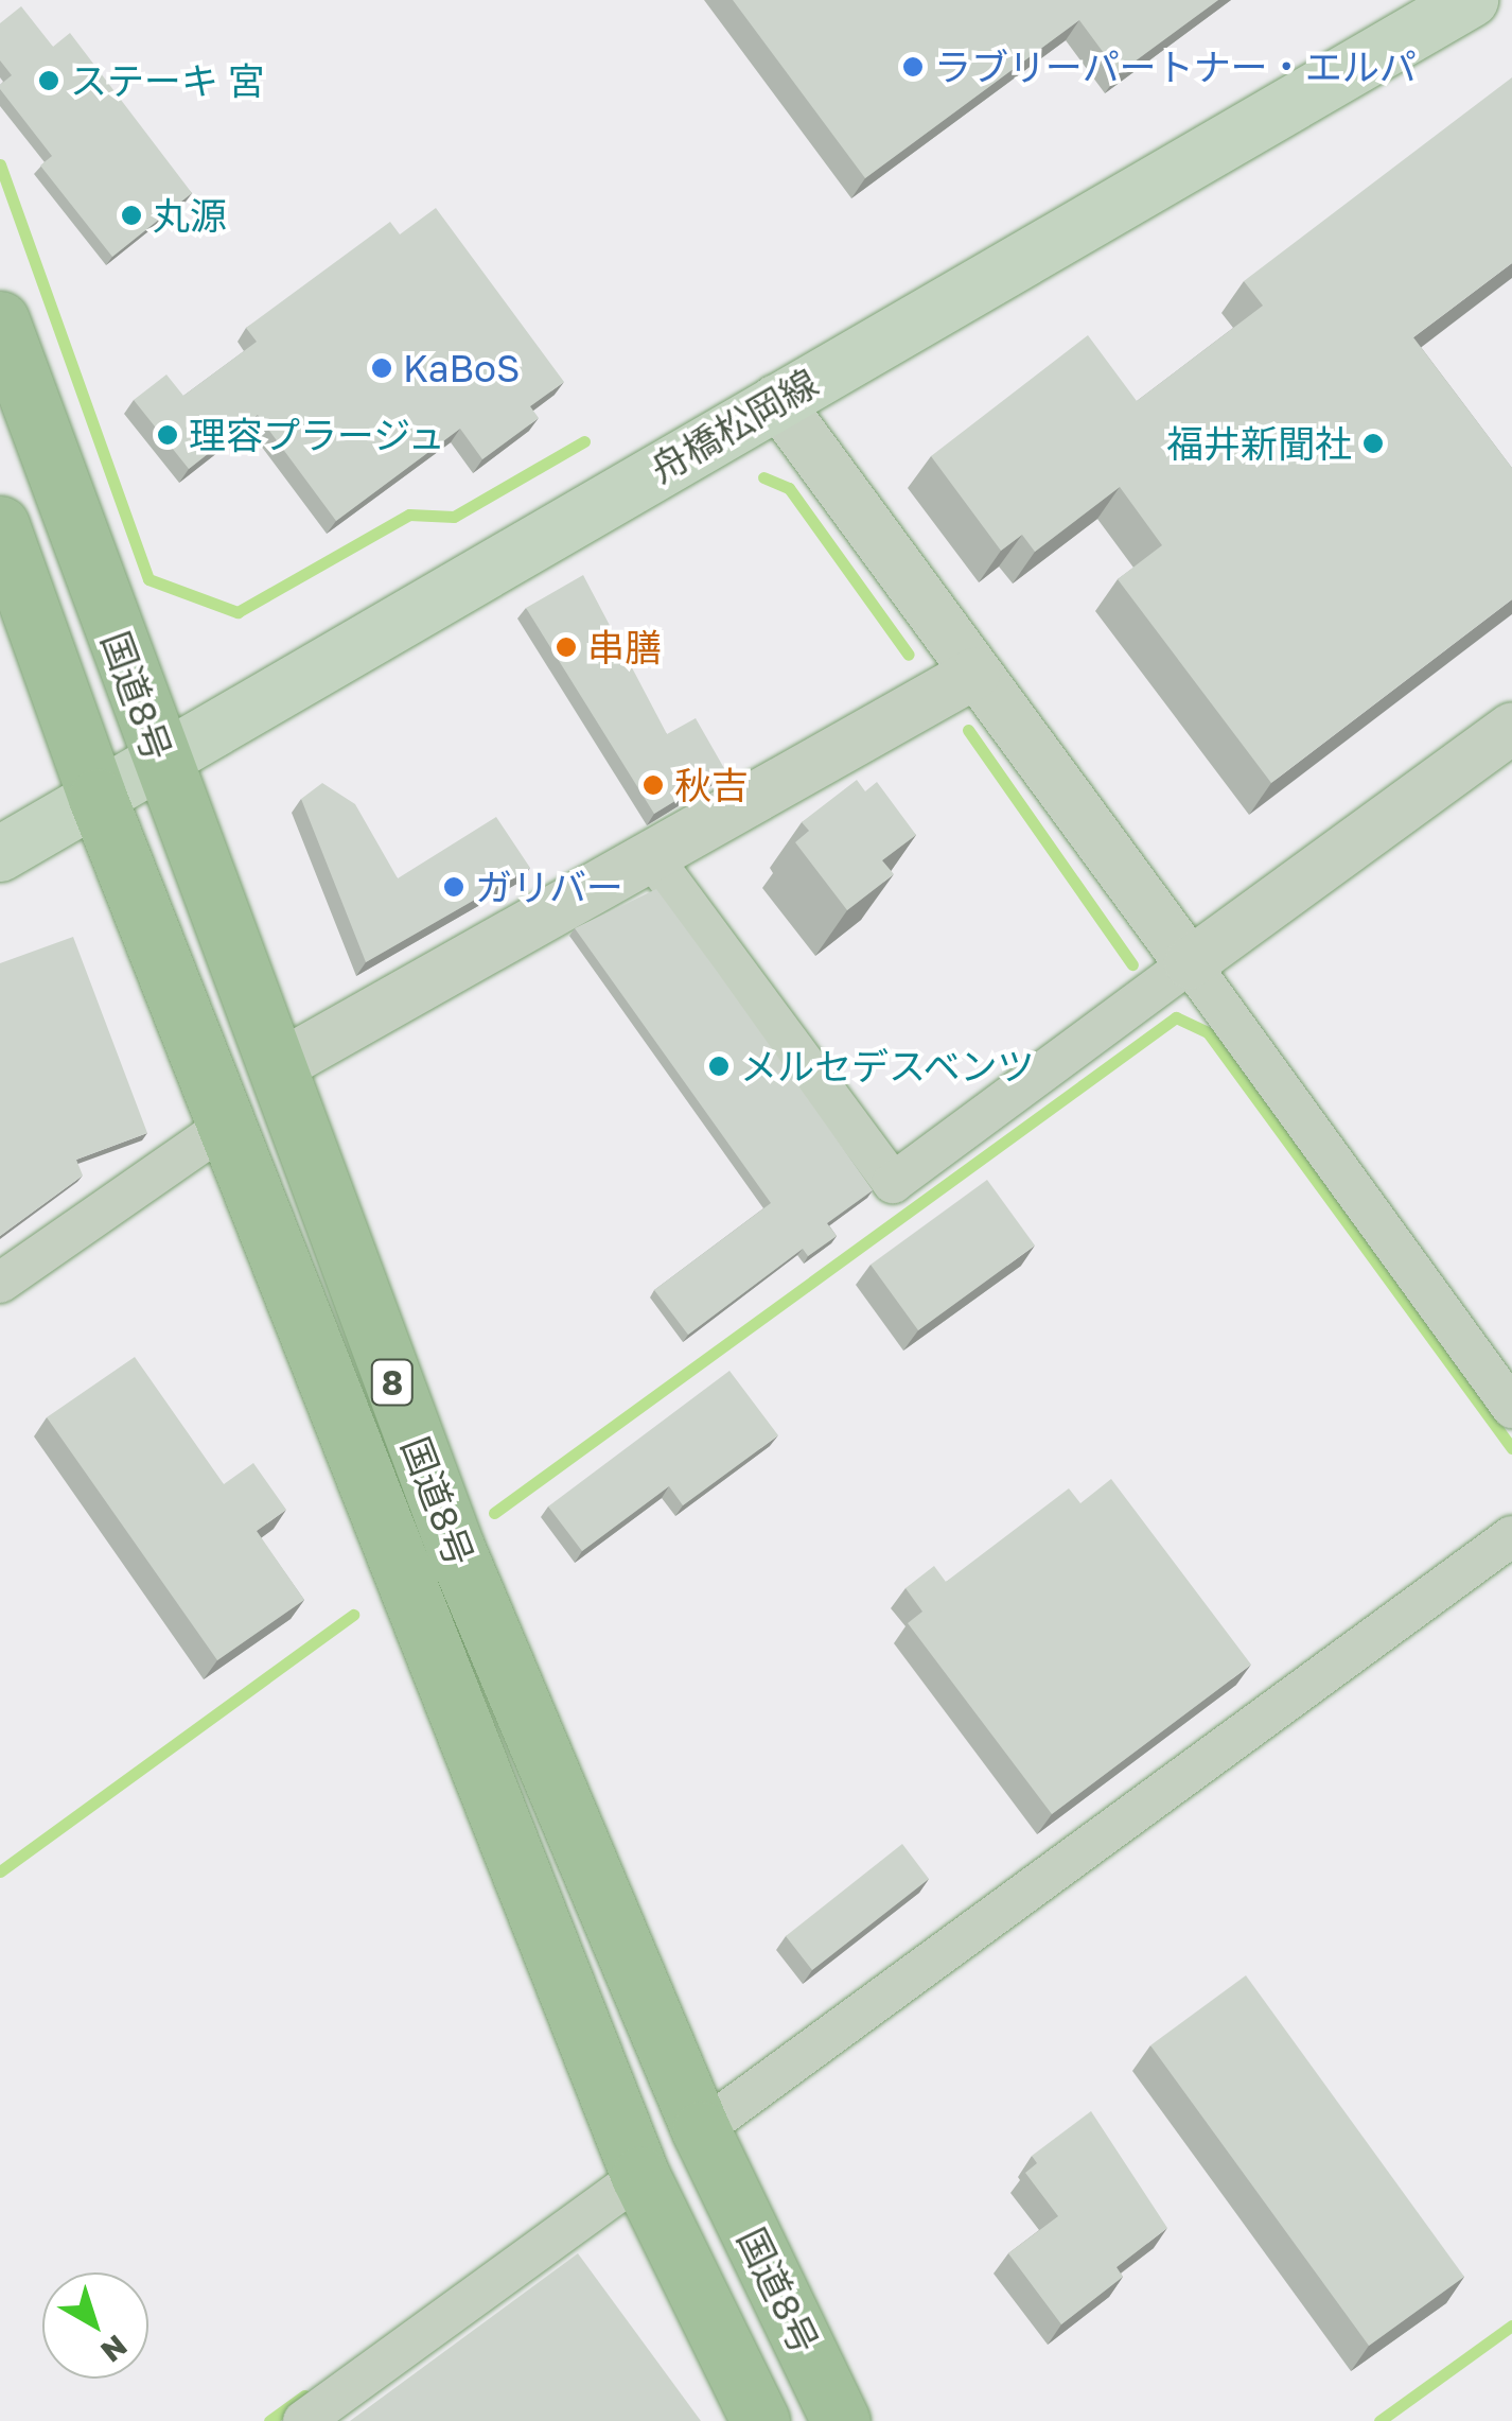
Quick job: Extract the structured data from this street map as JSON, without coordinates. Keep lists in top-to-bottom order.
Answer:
{
  "streets": {
    "highway": ["国道8号", "8"],
    "main road": ["舟橋松岡線"]
  },
  "crossings": [
    ["舟橋松岡線", "国道8号"]
  ],
  "places": [
    "ラブリーパートナー・エルパ",
    "ステーキ 宮",
    "丸源",
    "KaBoS",
    "理容プラージュ",
    "福井新聞社",
    "串膳",
    "秋吉",
    "ガリバー",
    "メルセデスベンツ"
  ],
  "north": "bottom right"
}
